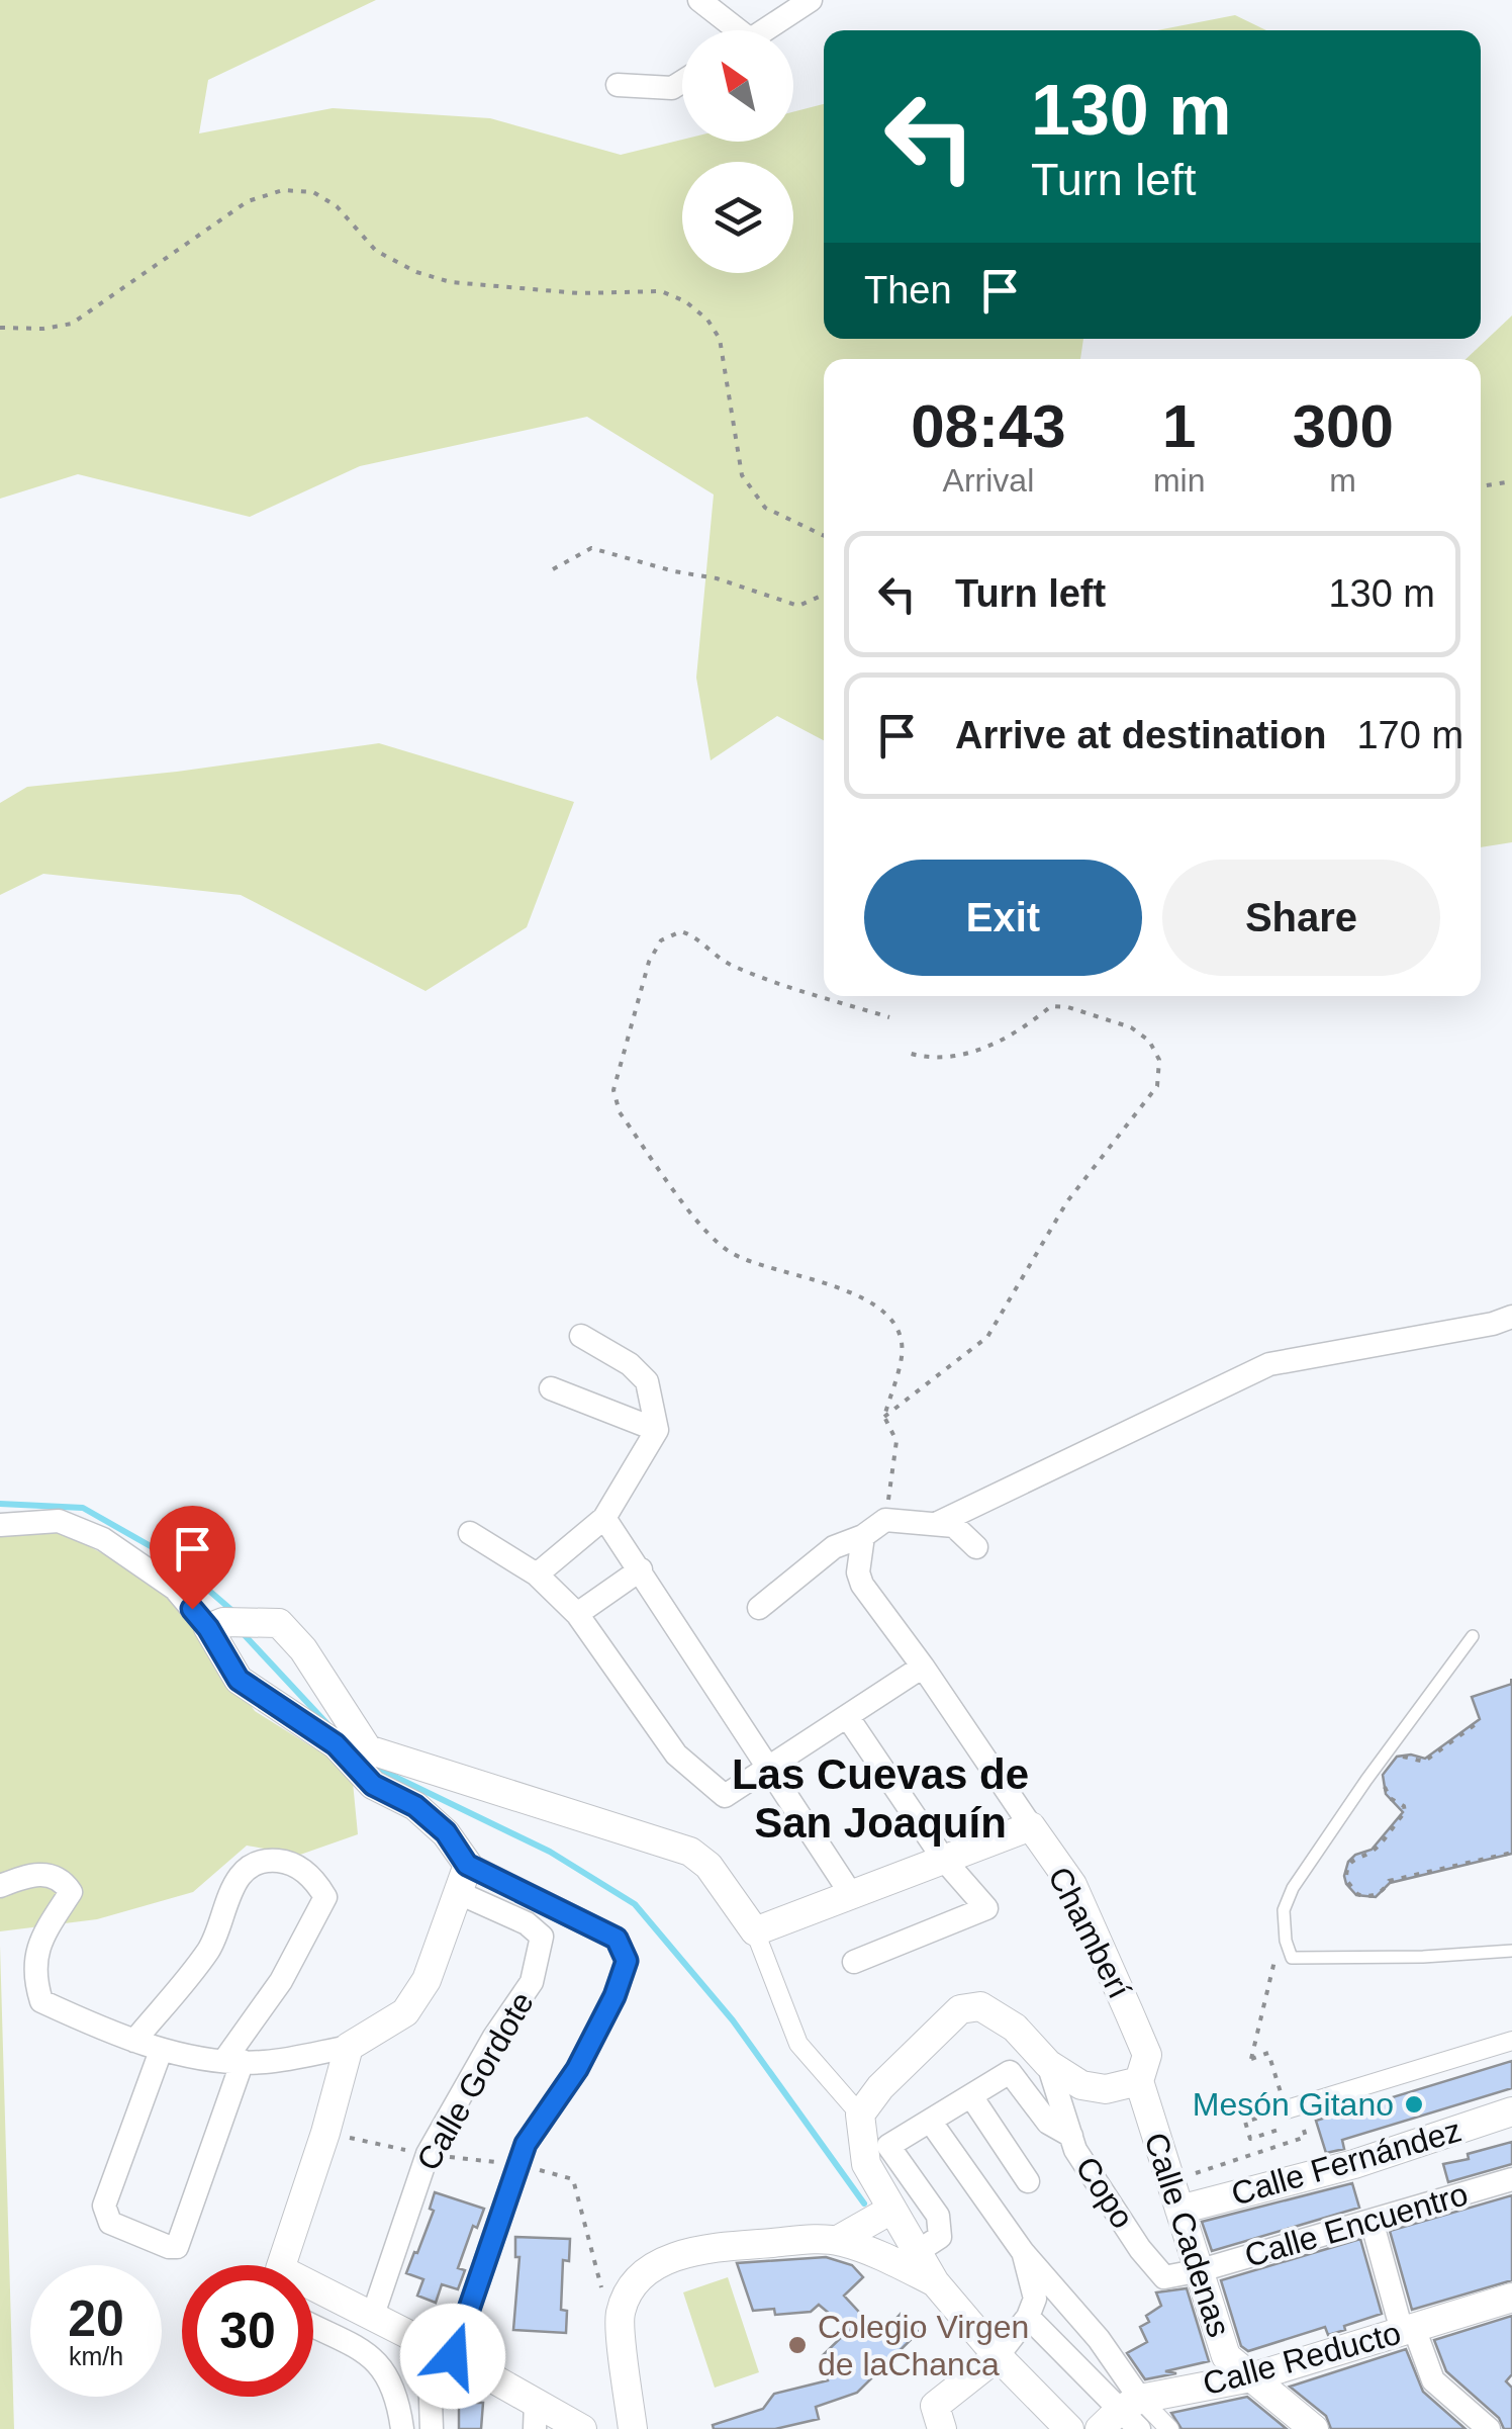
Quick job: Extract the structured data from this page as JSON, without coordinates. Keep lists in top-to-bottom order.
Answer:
{
  "streets": {
    "street": [
      "Chamberí",
      "Calle Gordote",
      "Calle Fernández",
      "Copo",
      "Calle Encuentro",
      "Calle Cadenas",
      "Calle Reducto"
    ]
  },
  "crossings": [
    ["Chamberí", "Calle Cadenas"],
    ["Calle Fernández", "Calle Cadenas"],
    ["Copo", "Calle Encuentro"],
    ["Copo", "Calle Cadenas"],
    ["Calle Encuentro", "Calle Cadenas"],
    ["Calle Cadenas", "Calle Reducto"]
  ],
  "districts": ["Las Cuevas de San Joaquín"],
  "places": ["Mesón Gitano", "Colegio Virgen de laChanca"],
  "north": "top left",
  "page": {
    "turn": ["130 m", "Turn left"],
    "then": "Then",
    "eta": [
      "08:43",
      "Arrival",
      "1",
      "min",
      "300",
      "m"
    ],
    "list": [
      {
        "name": "Turn left",
        "value": "130 m"
      },
      {
        "name": "Arrive at destination",
        "value": "170 m"
      }
    ],
    "buttons": ["Exit", "Share"],
    "speed": "20 km/h",
    "limit": "30"
  }
}
